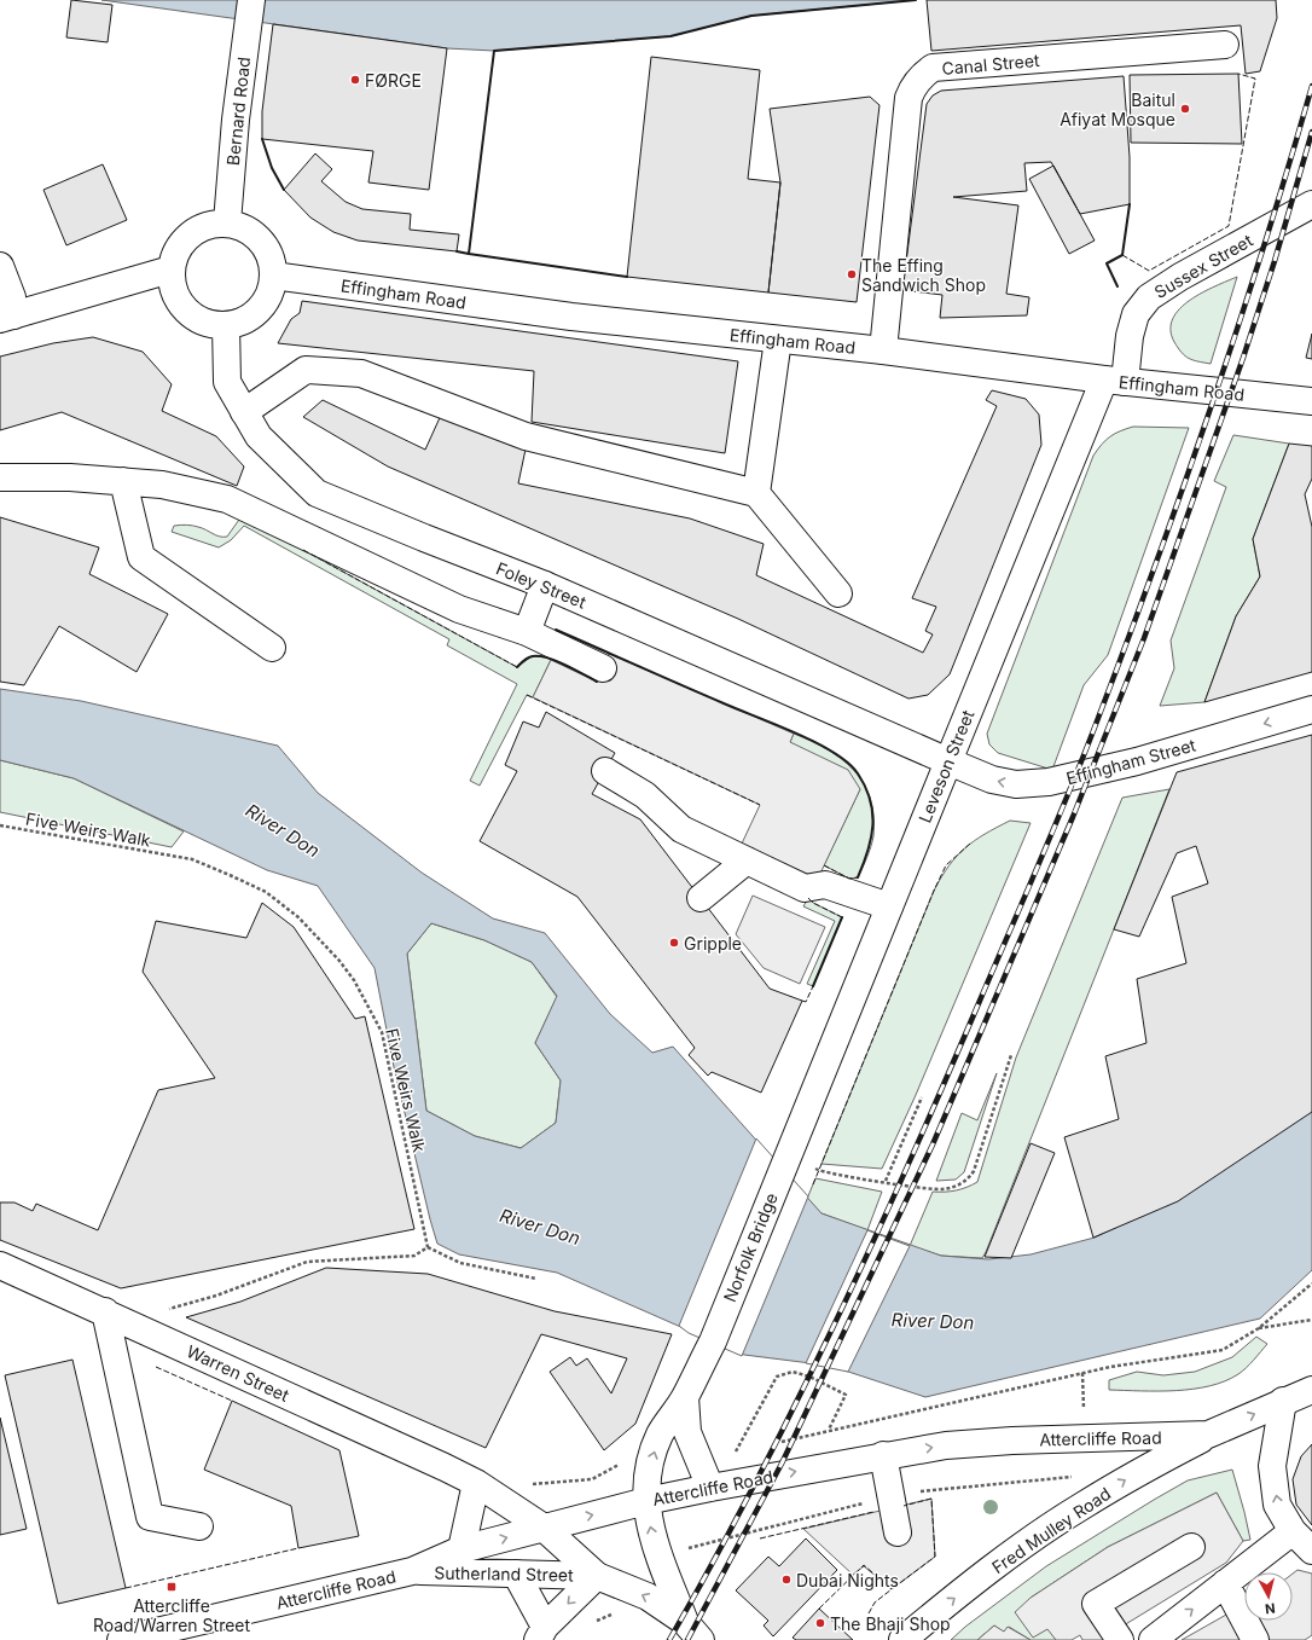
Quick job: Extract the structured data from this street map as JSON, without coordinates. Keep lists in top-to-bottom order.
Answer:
{
  "streets": {
    "main road": [
      "Canal Street",
      "Bernard Road",
      "Sussex Street",
      "Effingham Road",
      "Foley Street",
      "Effingham Street",
      "Leveson Street",
      "Norfolk Bridge",
      "Warren Street",
      "Attercliffe Road",
      "Fred Mulley Road",
      "Sutherland Street"
    ],
    "path": ["Five Weirs Walk"]
  },
  "crossings": [
    ["Canal Street", "Effingham Road"],
    ["Bernard Road", "Effingham Road"],
    ["Bernard Road", "Foley Street"],
    ["Sussex Street", "Effingham Road"],
    ["Sussex Street", "Leveson Street"],
    ["Effingham Road", "Foley Street"],
    ["Effingham Road", "Leveson Street"],
    ["Foley Street", "Effingham Street"],
    ["Foley Street", "Leveson Street"],
    ["Effingham Street", "Leveson Street"],
    ["Leveson Street", "Norfolk Bridge"],
    ["Warren Street", "Attercliffe Road"],
    ["Warren Street", "Sutherland Street"],
    ["Attercliffe Road", "Fred Mulley Road"],
    ["Attercliffe Road", "Sutherland Street"]
  ],
  "one_way": ["Effingham Street", "Attercliffe Road"],
  "water": ["River Don"],
  "places": {
    "other": [
      "FØRGE",
      "Baitul Afiyat Mosque",
      "The Effing Sandwich Shop",
      "Gripple",
      "Dubai Nights",
      "The Bhaji Shop"
    ],
    "transit": ["Attercliffe Road/Warren Street"]
  },
  "north": "bottom"
}
